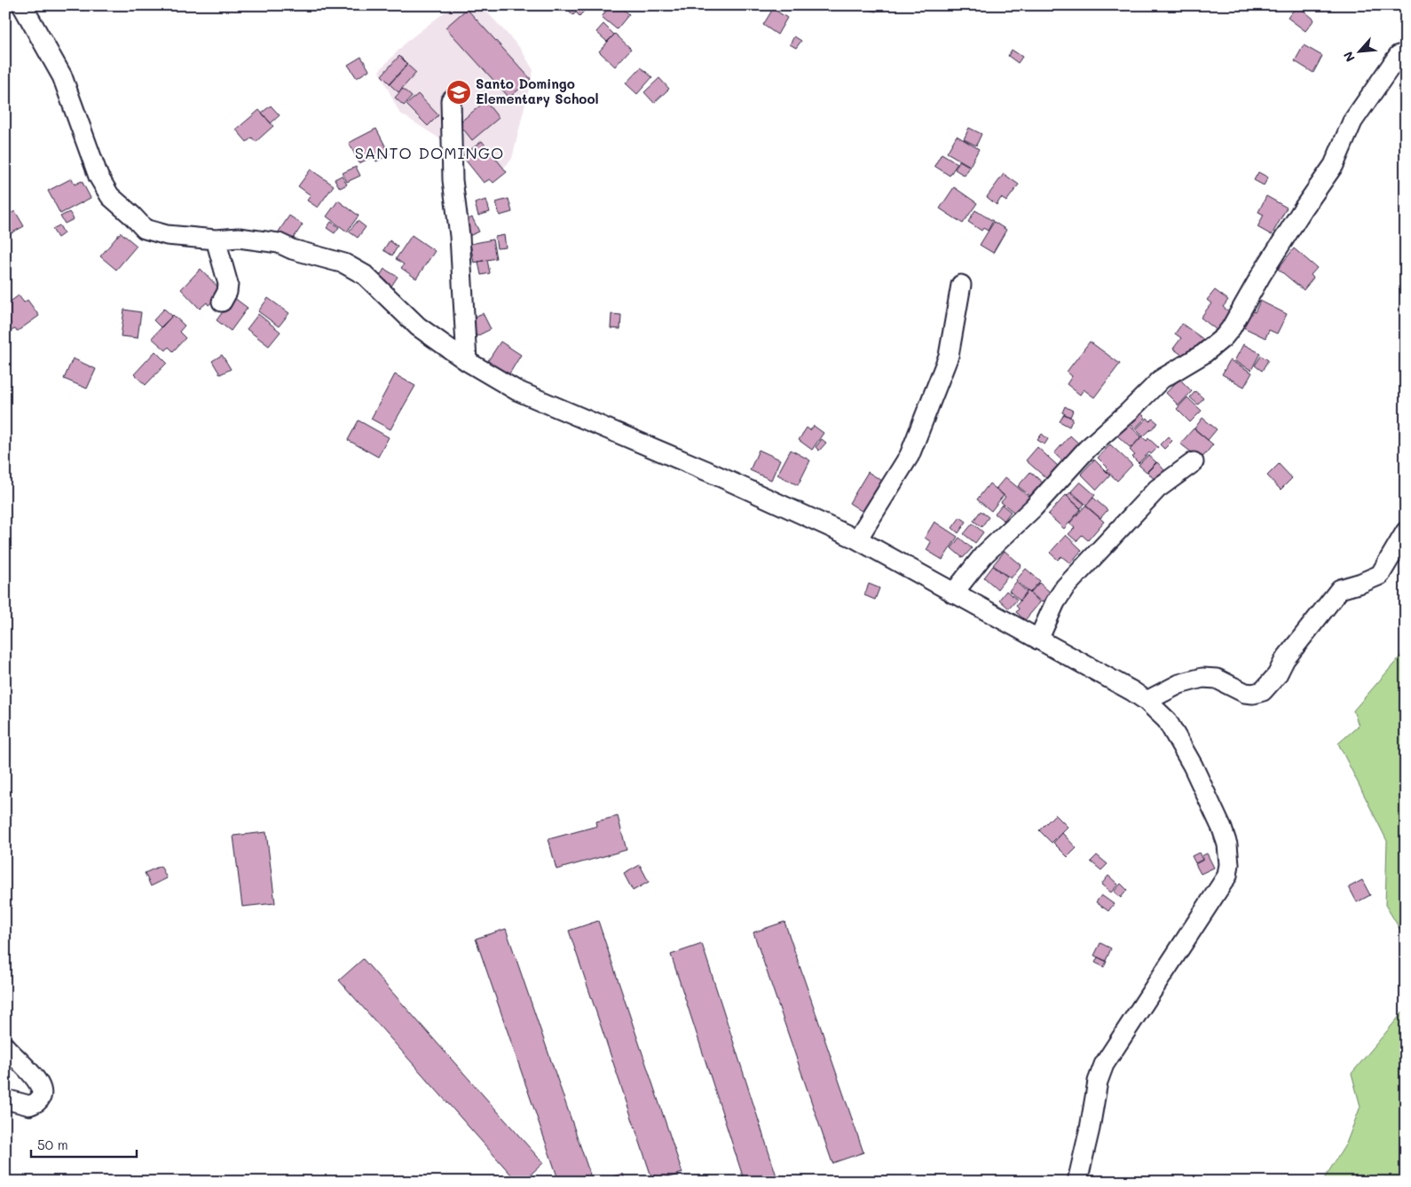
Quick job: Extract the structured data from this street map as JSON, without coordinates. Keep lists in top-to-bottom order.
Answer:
{
  "districts": ["SANTO DOMINGO"],
  "places": {
    "school or university": ["Santo Domingo Elementary School"]
  },
  "scale_bar": "50 m",
  "north": "bottom left"
}
